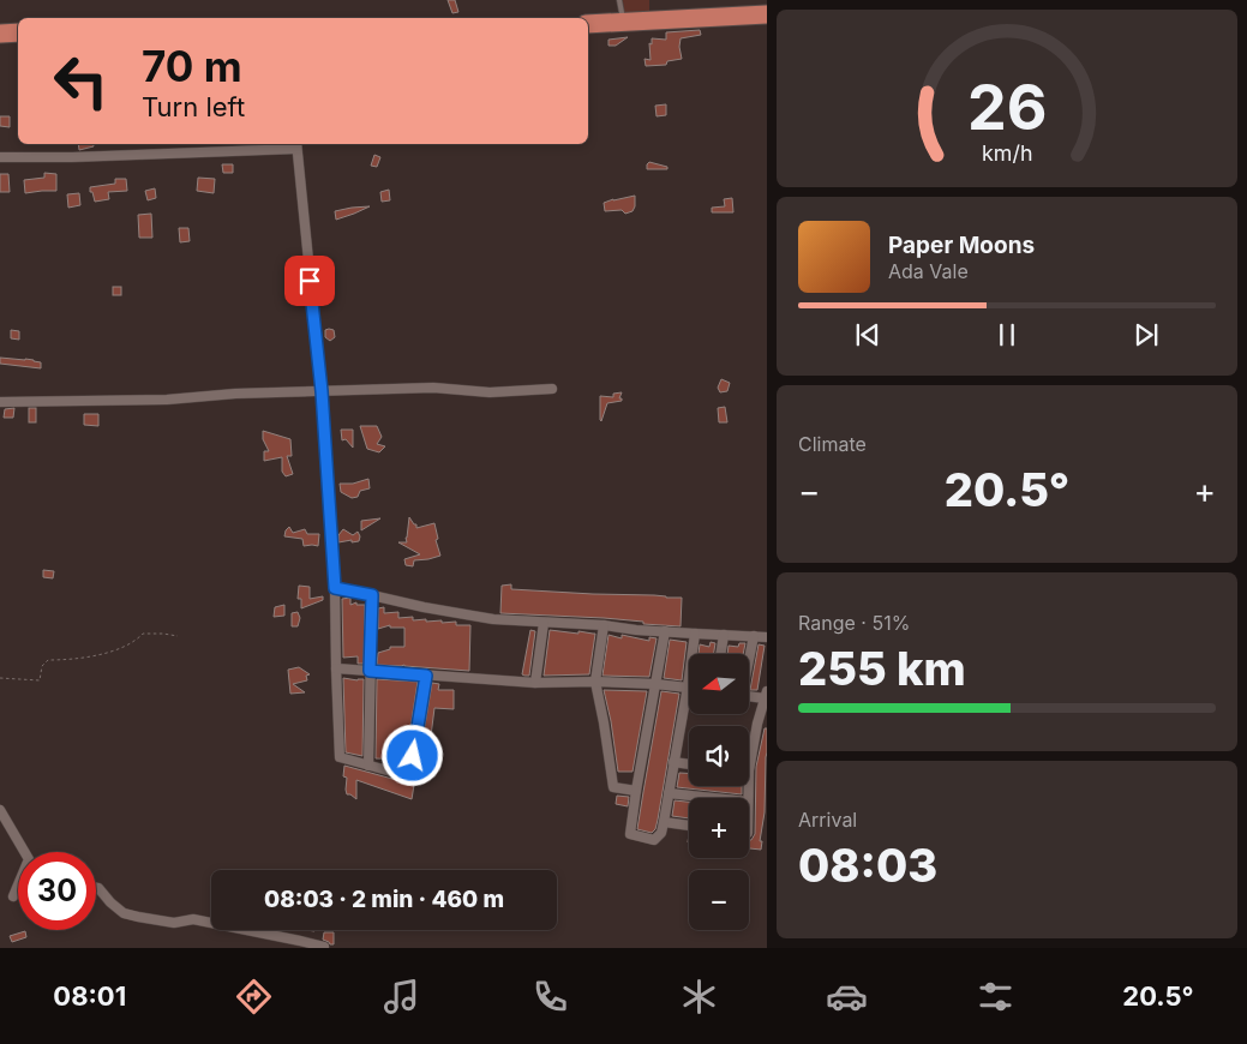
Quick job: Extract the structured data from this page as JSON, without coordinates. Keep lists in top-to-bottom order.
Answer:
{
  "north": "left",
  "page": {
    "turn": ["70 m", "Turn left"],
    "song": ["Paper Moons", "Ada Vale"],
    "tile": [
      "Climate",
      ["Range · 51%", "255 km"],
      ["Arrival", "08:03"]
    ],
    "heat": ["−", "20.5°", "+"],
    "map_buttons": ["+", "−"],
    "limit": "30",
    "trip": "08:03 · 2 min · 460 m",
    "tabs": ["08:01", "20.5°"],
    "gauge": ["26", "km/h"]
  }
}
